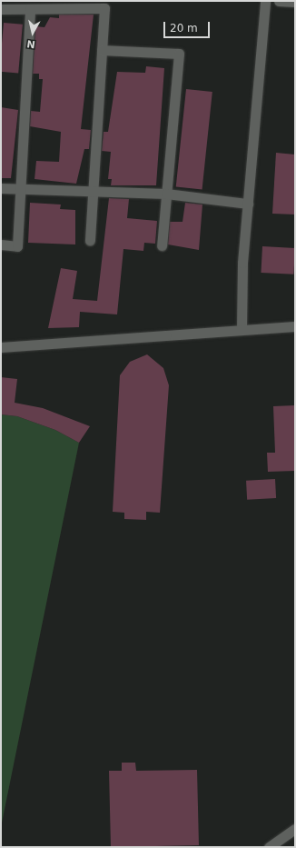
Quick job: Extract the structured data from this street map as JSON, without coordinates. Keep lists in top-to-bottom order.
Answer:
{
  "scale_bar": "20 m",
  "north": "bottom"
}
